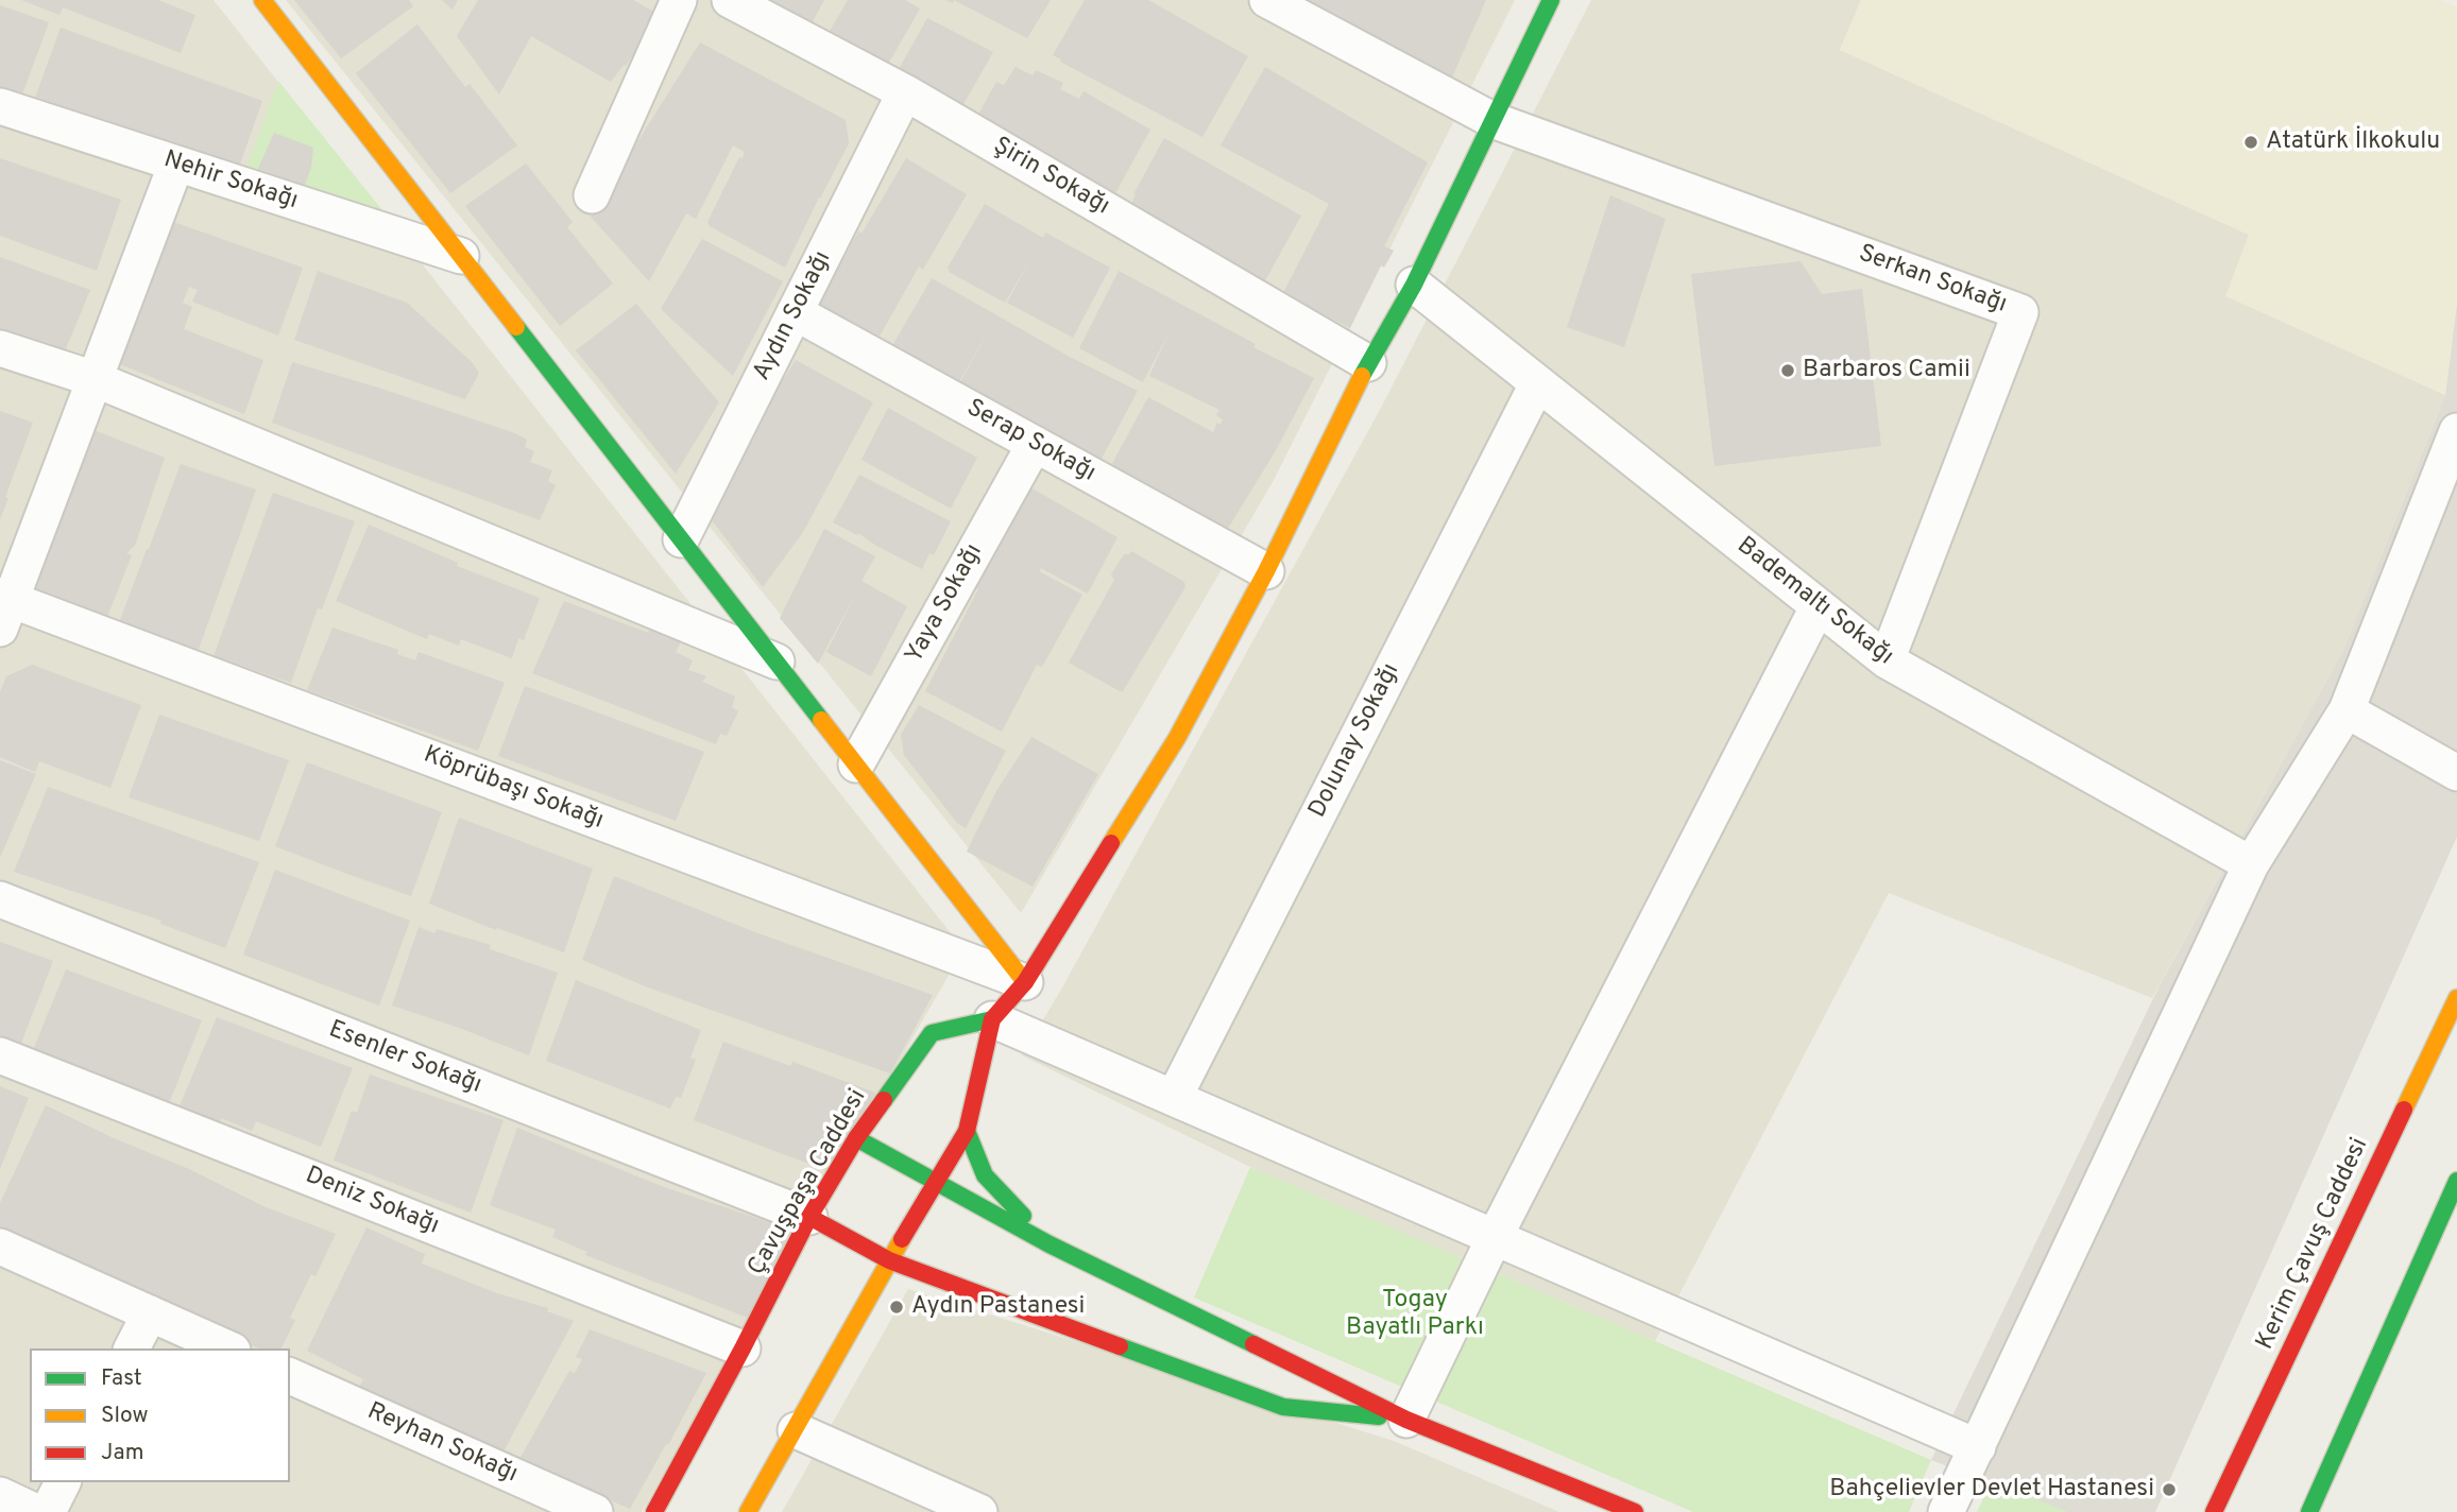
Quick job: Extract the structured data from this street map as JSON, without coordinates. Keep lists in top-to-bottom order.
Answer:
{
  "streets": {
    "street": [
      "Şirin Sokağı",
      "Nehir Sokağı",
      "Serkan Sokağı",
      "Aydın Sokağı",
      "Serap Sokağı",
      "Bademaltı Sokağı",
      "Yaya Sokağı",
      "Dolunay Sokağı",
      "Köprübaşı Sokağı",
      "Esenler Sokağı",
      "Çavuşpaşa Caddesi",
      "Deniz Sokağı",
      "Kerim Çavuş Caddesi",
      "Reyhan Sokağı"
    ]
  },
  "crossings": [
    ["Şirin Sokağı", "Aydın Sokağı"],
    ["Serkan Sokağı", "Bademaltı Sokağı"],
    ["Aydın Sokağı", "Serap Sokağı"],
    ["Serap Sokağı", "Yaya Sokağı"],
    ["Bademaltı Sokağı", "Dolunay Sokağı"],
    ["Esenler Sokağı", "Çavuşpaşa Caddesi"],
    ["Çavuşpaşa Caddesi", "Deniz Sokağı"]
  ],
  "parks": ["Togay Bayatlı Parkı"],
  "places": [
    "Atatürk İlkokulu",
    "Barbaros Camii",
    "Aydın Pastanesi",
    "Bahçelievler Devlet Hastanesi"
  ],
  "legend": ["Fast", "Slow", "Jam"]
}
